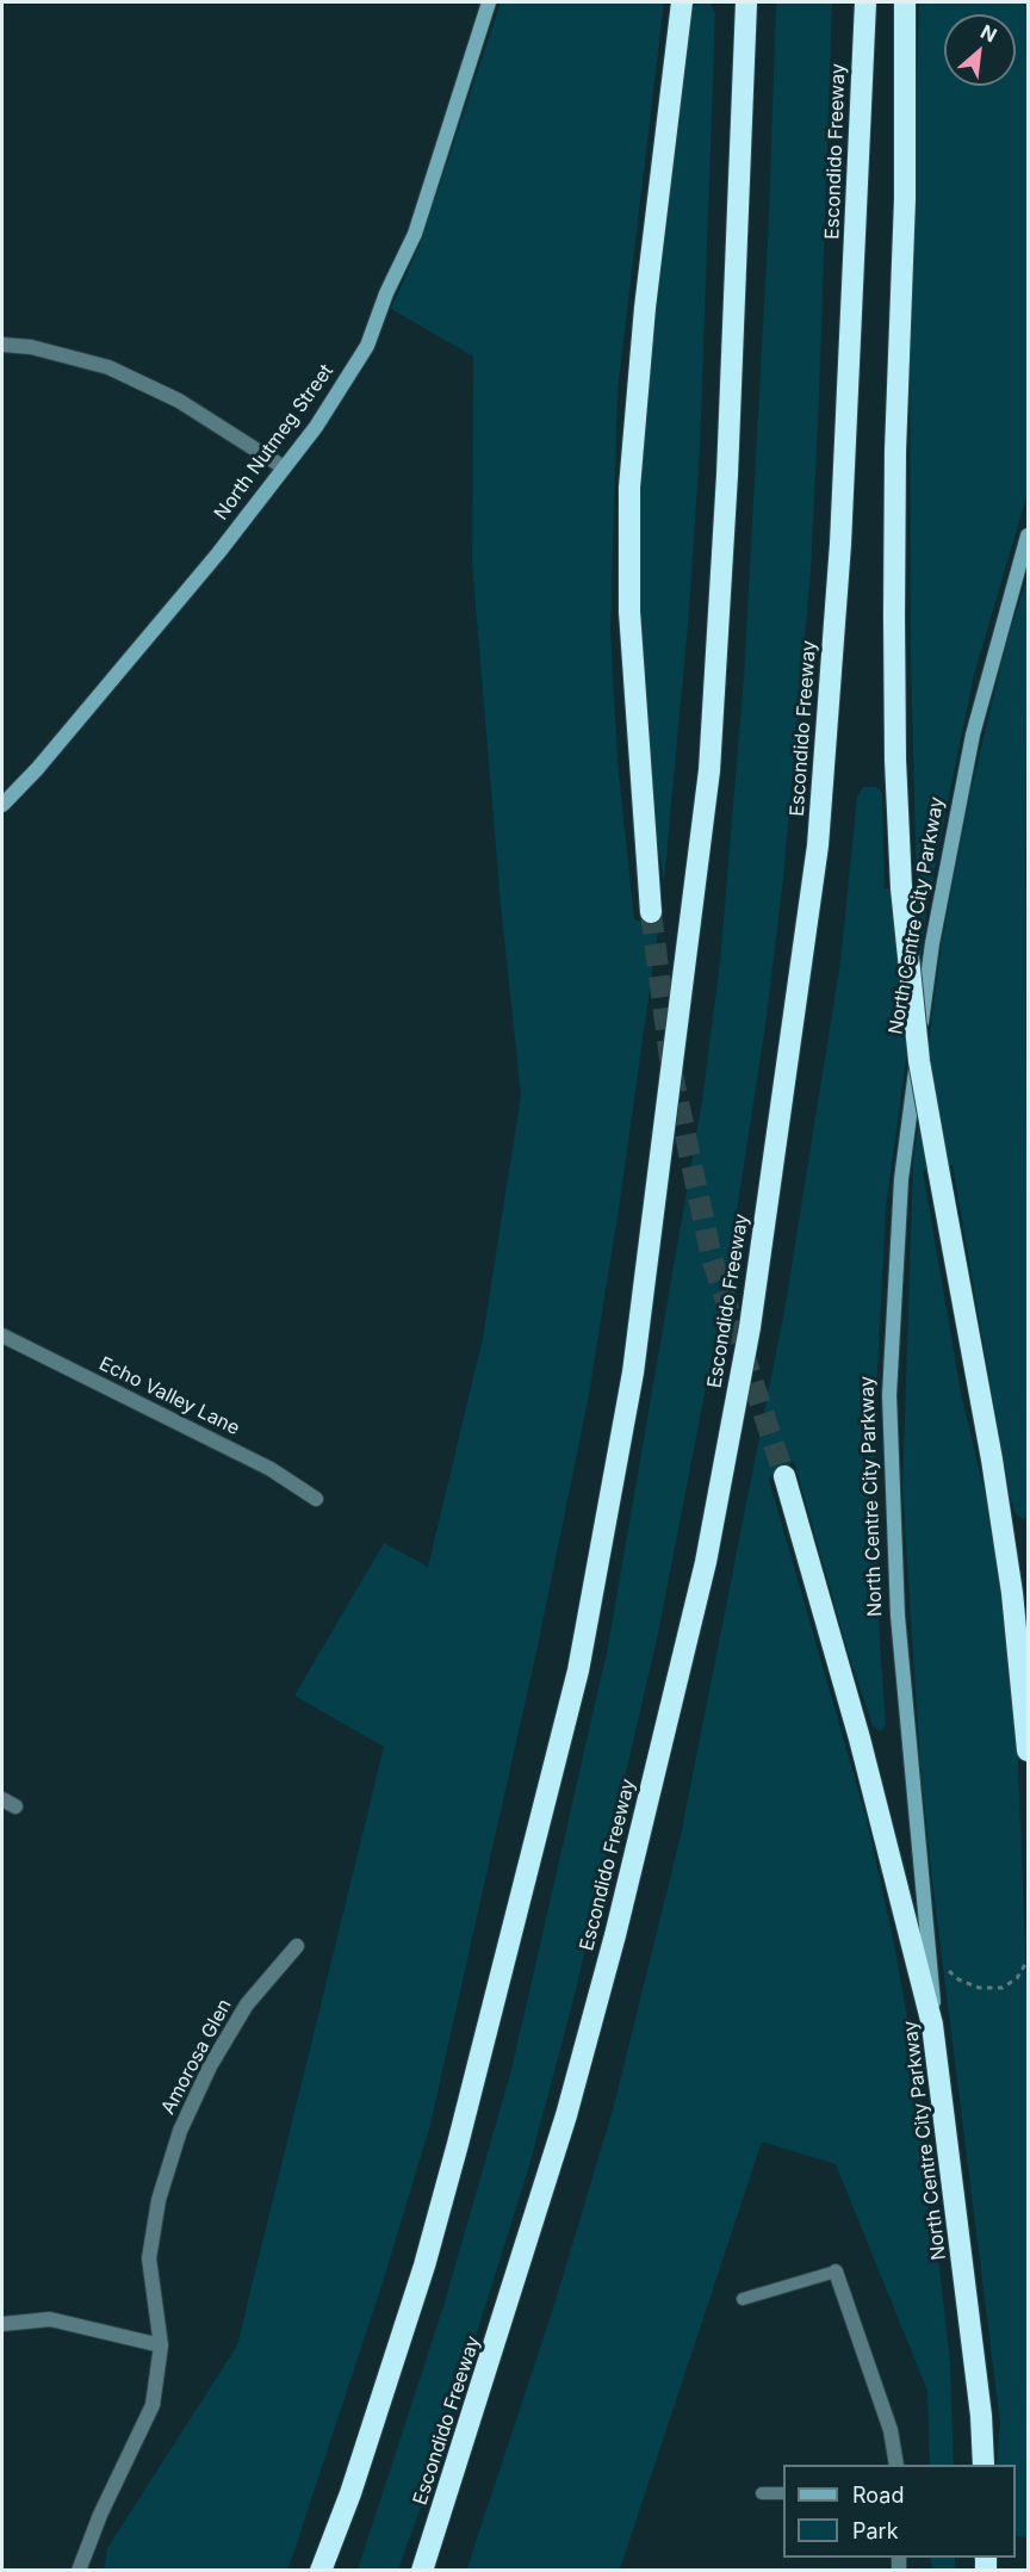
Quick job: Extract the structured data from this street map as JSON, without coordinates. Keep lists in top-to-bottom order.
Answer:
{
  "streets": {
    "highway": ["Escondido Freeway", "North Centre City Parkway"],
    "main road": ["North Nutmeg Street"],
    "street": ["Echo Valley Lane", "Amorosa Glen"]
  },
  "legend": ["Road", "Park"],
  "north": "top right"
}
